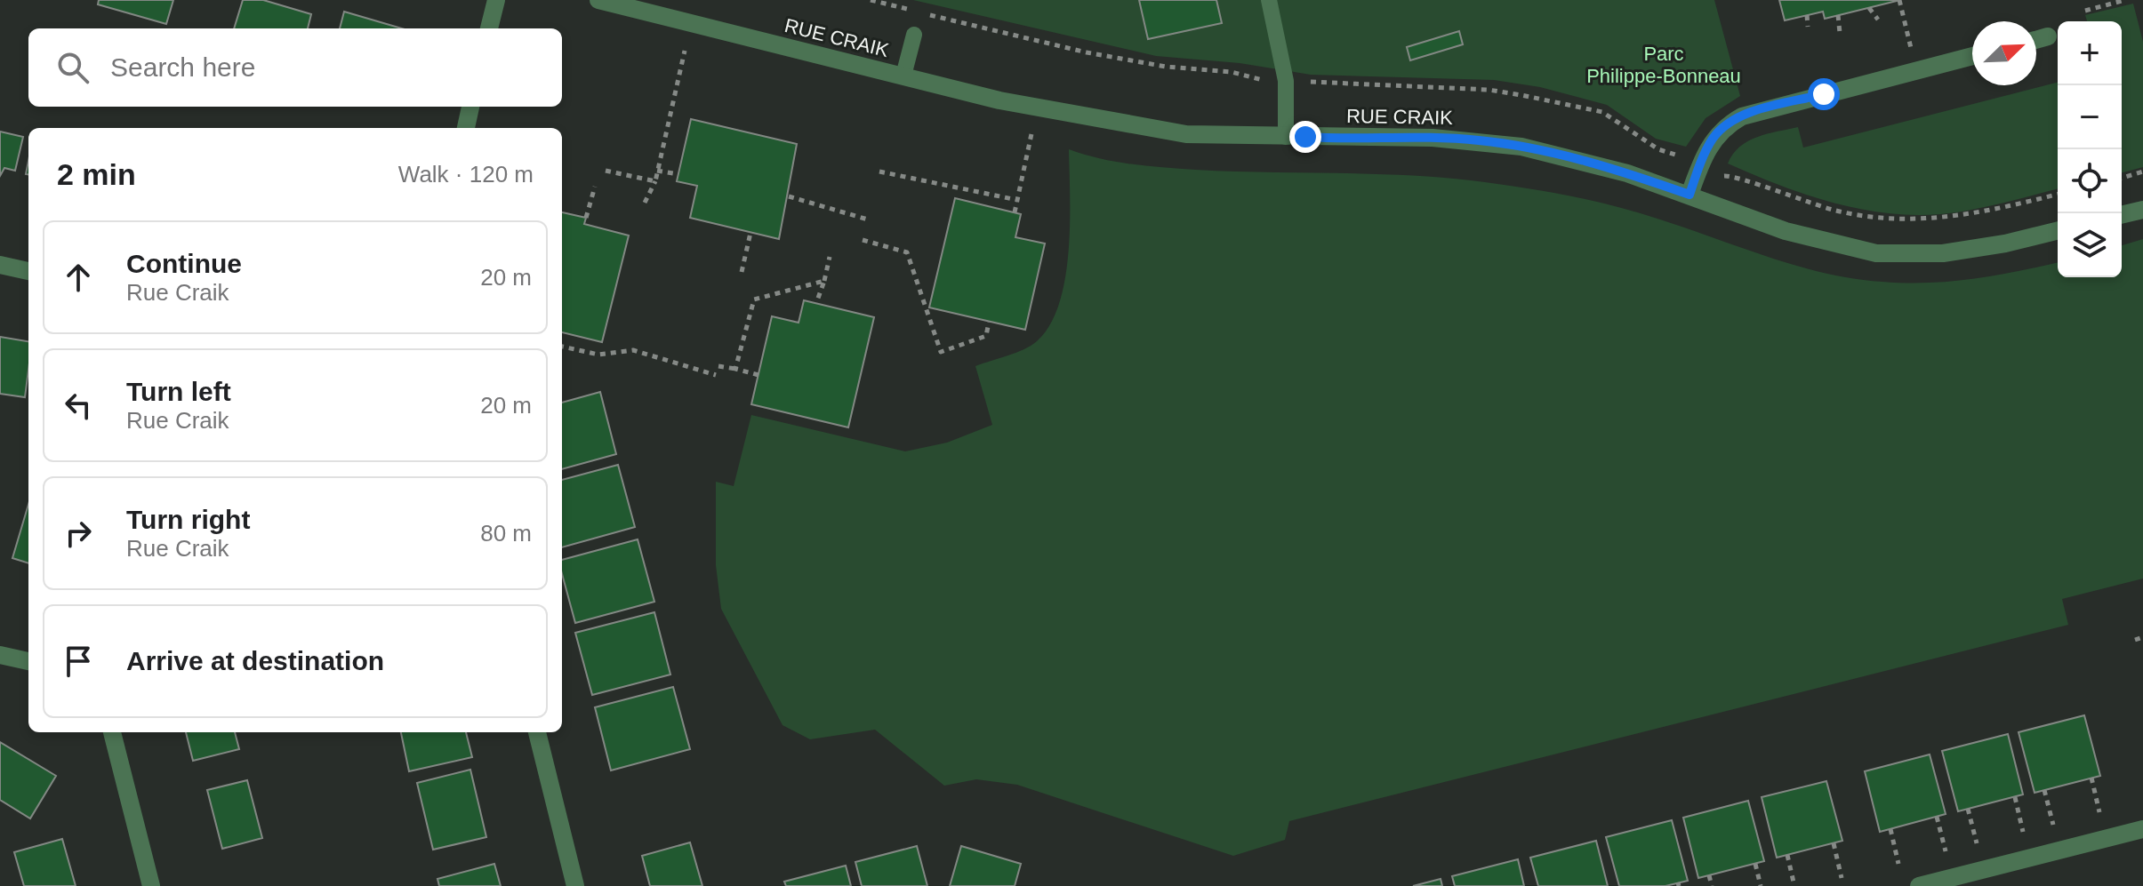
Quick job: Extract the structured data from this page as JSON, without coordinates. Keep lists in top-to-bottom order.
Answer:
{
  "streets": {
    "street": ["RUE CRAIK"]
  },
  "parks": ["Parc Philippe-Bonneau"],
  "north": "top right",
  "page": {
    "map_buttons": ["+", "−"],
    "search": "Search here",
    "heading": ["2 min", "Walk · 120 m"],
    "list": [
      ["Continue", "Rue Craik", "20 m"],
      ["Turn left", "Rue Craik", "20 m"],
      ["Turn right", "Rue Craik", "80 m"],
      "Arrive at destination"
    ]
  }
}
